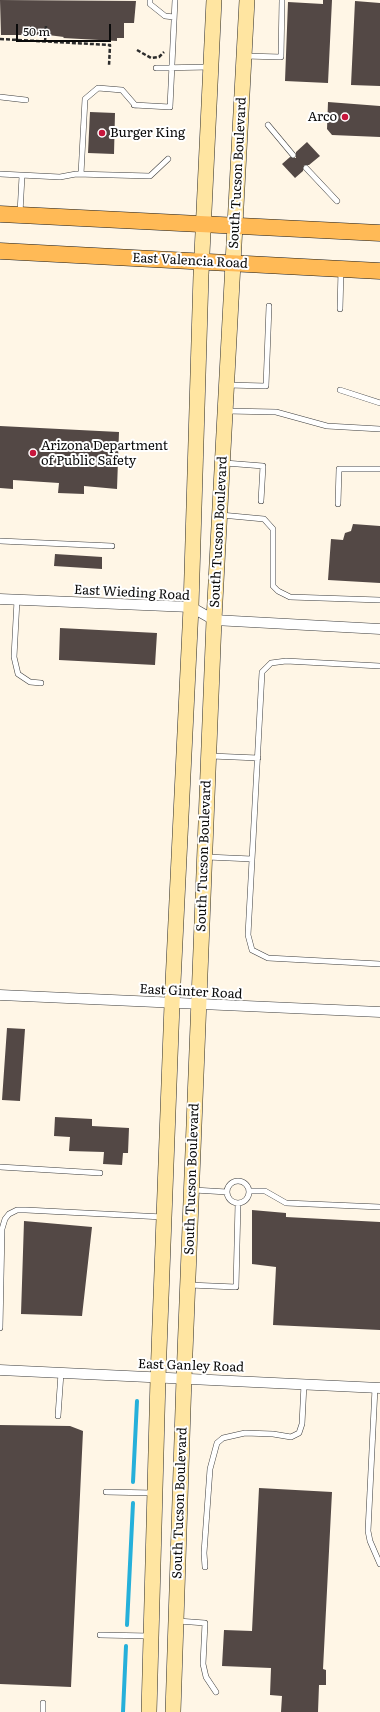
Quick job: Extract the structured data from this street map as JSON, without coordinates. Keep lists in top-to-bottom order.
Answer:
{
  "streets": {
    "main road": ["South Tucson Boulevard", "East Valencia Road"],
    "street": ["East Wieding Road", "East Ginter Road", "East Ganley Road"]
  },
  "crossings": [
    ["South Tucson Boulevard", "East Valencia Road"],
    ["South Tucson Boulevard", "East Wieding Road"],
    ["South Tucson Boulevard", "East Ginter Road"],
    ["South Tucson Boulevard", "East Ganley Road"]
  ],
  "places": ["Arco", "Burger King", "Arizona Department of Public Safety"],
  "scale_bar": "50 m"
}
